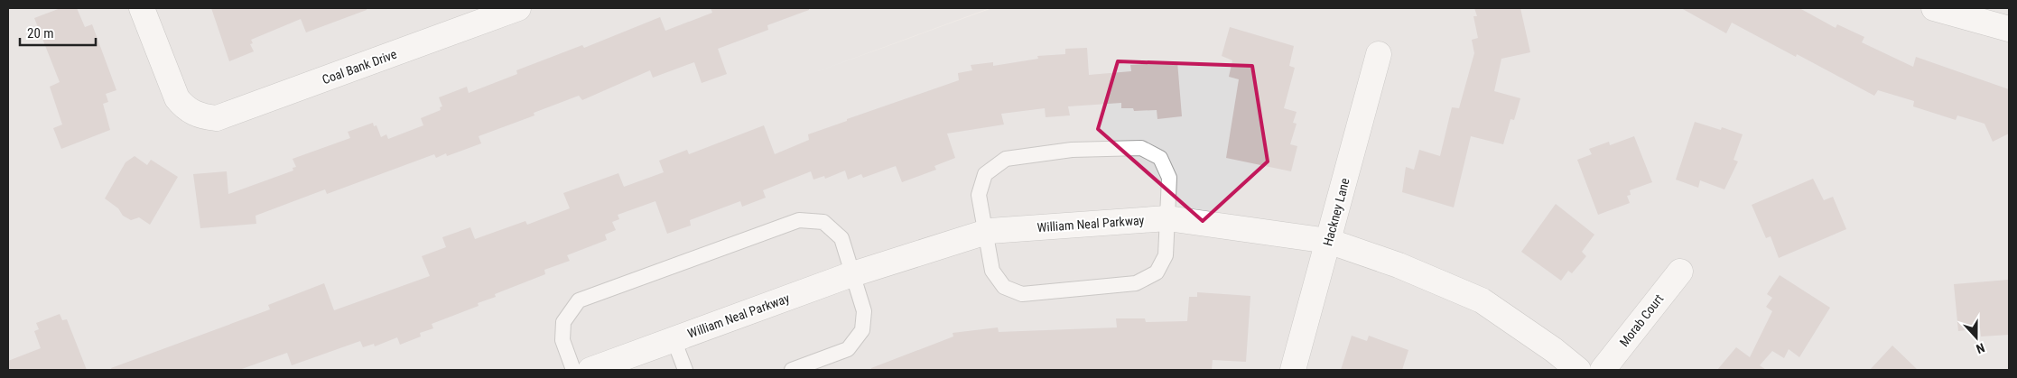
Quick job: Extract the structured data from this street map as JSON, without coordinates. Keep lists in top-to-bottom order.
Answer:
{
  "streets": {
    "street": [
      "Coal Bank Drive",
      "Hackney Lane",
      "William Neal Parkway",
      "Morab Court"
    ]
  },
  "crossings": [
    ["Hackney Lane", "William Neal Parkway"]
  ],
  "scale_bar": "20 m",
  "north": "bottom"
}
